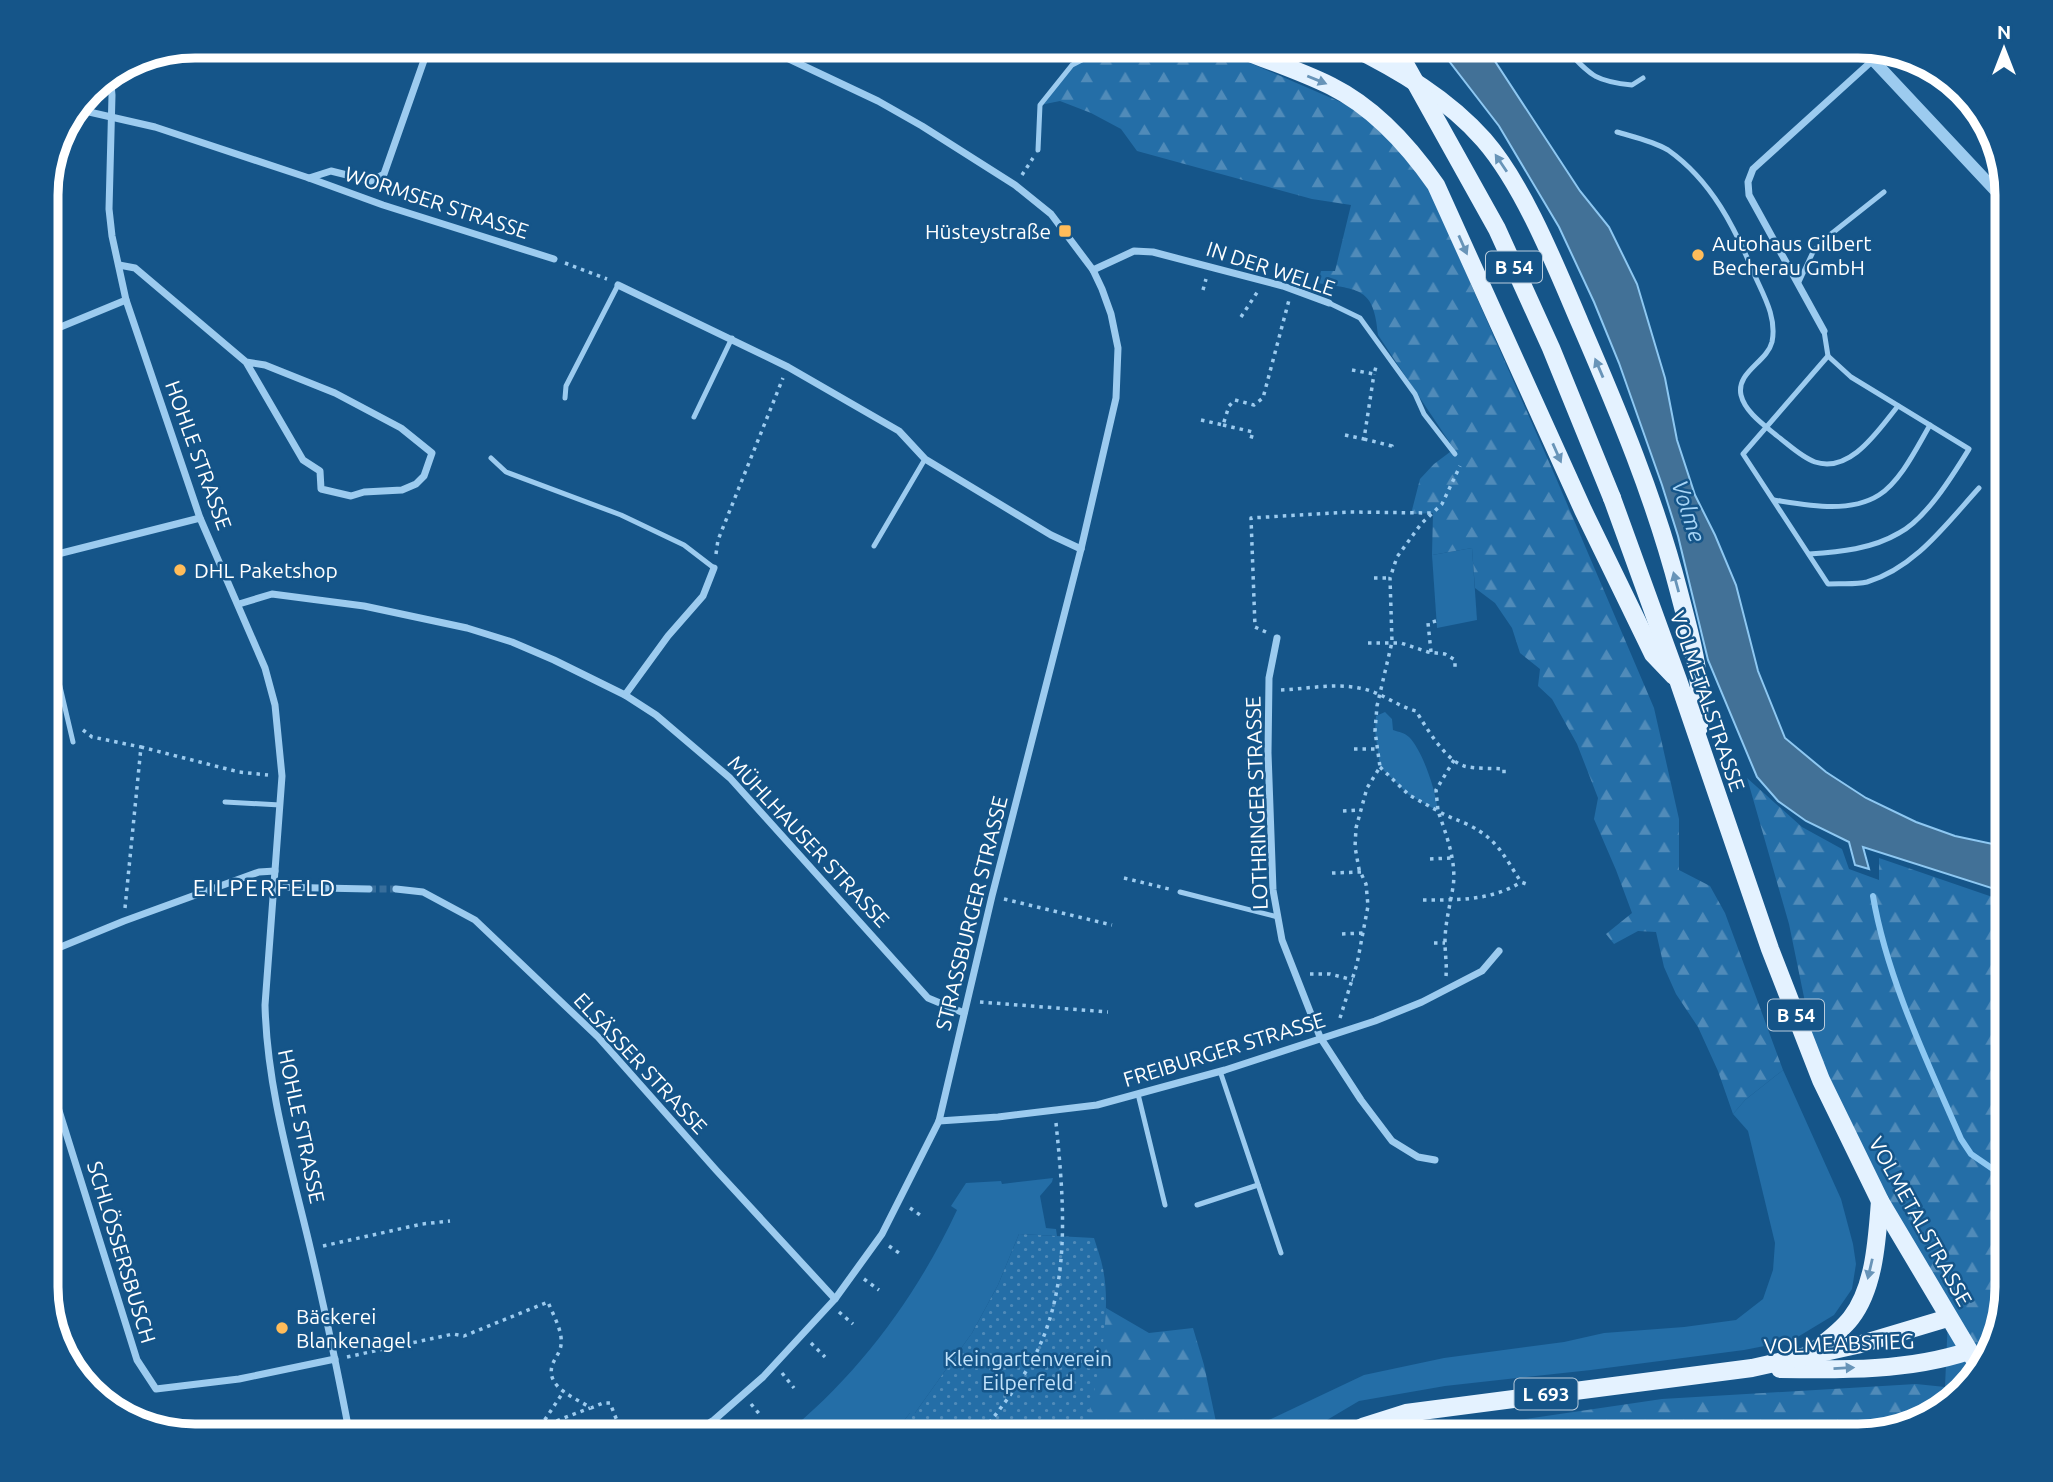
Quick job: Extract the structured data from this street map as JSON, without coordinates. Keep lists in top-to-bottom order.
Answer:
{
  "streets": {
    "main road": [
      "B 54",
      "VOLMETALSTRASSE",
      "VOLMEABSTIEG",
      "L 693"
    ],
    "street": [
      "WORMSER STRASSE",
      "IN DER WELLE",
      "HOHLE STRASSE",
      "LOTHRINGER STRASSE",
      "MÜHLHAUSER STRASSE",
      "STRASSBURGER STRASSE",
      "FREIBURGER STRASSE",
      "ELSÄSSER STRASSE",
      "SCHLÖSSERSBUSCH"
    ]
  },
  "crossings": [
    ["WORMSER STRASSE", "HOHLE STRASSE"],
    ["IN DER WELLE", "STRASSBURGER STRASSE"],
    ["HOHLE STRASSE", "MÜHLHAUSER STRASSE"],
    ["HOHLE STRASSE", "SCHLÖSSERSBUSCH"],
    ["VOLMETALSTRASSE", "VOLMEABSTIEG"],
    ["VOLMETALSTRASSE", "L 693"],
    ["LOTHRINGER STRASSE", "FREIBURGER STRASSE"],
    ["MÜHLHAUSER STRASSE", "STRASSBURGER STRASSE"],
    ["STRASSBURGER STRASSE", "FREIBURGER STRASSE"],
    ["STRASSBURGER STRASSE", "ELSÄSSER STRASSE"],
    ["VOLMEABSTIEG", "L 693"]
  ],
  "districts": ["EILPERFELD"],
  "water": ["Volme"],
  "parks": ["Kleingartenverein Eilperfeld"],
  "places": {
    "transit": ["Hüsteystraße"],
    "other": ["Autohaus Gilbert Becherau GmbH", "DHL Paketshop", "Bäckerei Blankenagel"]
  },
  "north": "top"
}
